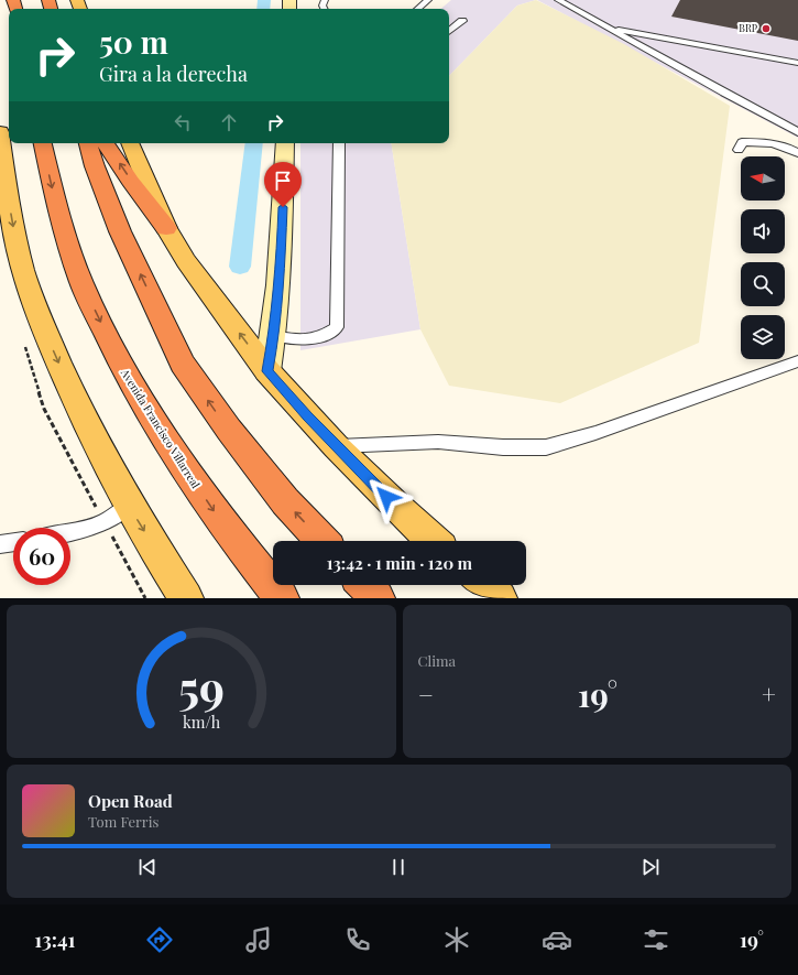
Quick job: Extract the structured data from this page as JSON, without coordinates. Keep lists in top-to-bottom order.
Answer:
{
  "streets": {
    "highway": ["Avenida Francisco Villarreal"]
  },
  "places": ["BRP"],
  "north": "left",
  "page": {
    "turn": ["50 m", "Gira a la derecha"],
    "limit": "60",
    "trip": "13:42 · 1 min · 120 m",
    "tile": "Clima",
    "heat": ["−", "19°", "+"],
    "song": ["Open Road", "Tom Ferris"],
    "tabs": ["13:41", "19°"],
    "gauge": ["59", "km/h"]
  }
}
